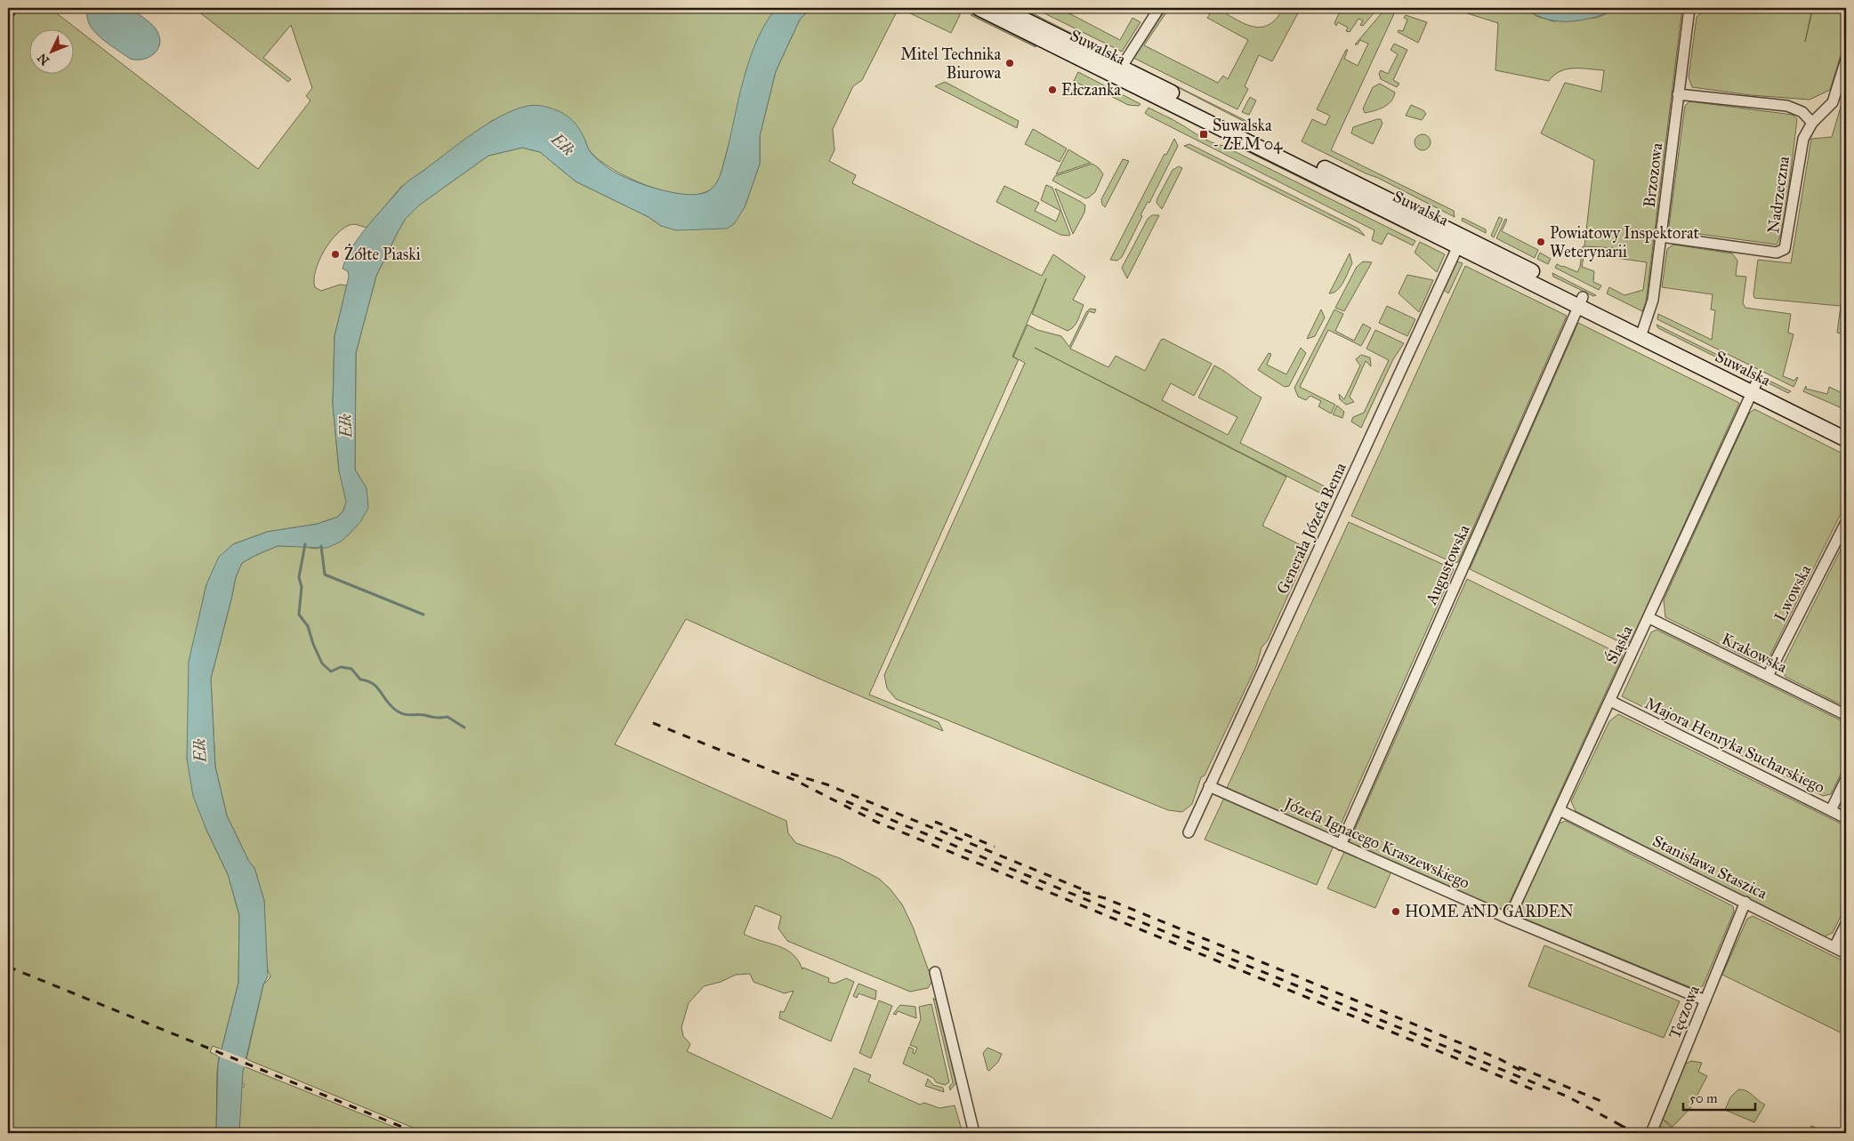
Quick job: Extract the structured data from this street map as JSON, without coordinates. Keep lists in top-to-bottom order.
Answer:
{
  "streets": {
    "street": [
      "Suwalska",
      "Brzozowa",
      "Nadrzeczna",
      "Generała Józefa Bema",
      "Augustowska",
      "Lwowska",
      "Śląska",
      "Krakowska",
      "Majora Henryka Sucharskiego",
      "Józefa Ignacego Kraszewskiego",
      "Stanisława Staszica",
      "Tęczowa"
    ]
  },
  "crossings": [
    ["Suwalska", "Brzozowa"],
    ["Suwalska", "Generała Józefa Bema"],
    ["Suwalska", "Augustowska"],
    ["Suwalska", "Śląska"],
    ["Brzozowa", "Nadrzeczna"],
    ["Generała Józefa Bema", "Józefa Ignacego Kraszewskiego"],
    ["Augustowska", "Józefa Ignacego Kraszewskiego"],
    ["Lwowska", "Krakowska"],
    ["Śląska", "Krakowska"],
    ["Śląska", "Majora Henryka Sucharskiego"],
    ["Śląska", "Józefa Ignacego Kraszewskiego"],
    ["Śląska", "Stanisława Staszica"],
    ["Józefa Ignacego Kraszewskiego", "Tęczowa"],
    ["Stanisława Staszica", "Tęczowa"]
  ],
  "water": ["Ełk"],
  "places": {
    "other": [
      "Mitel Technika Biurowa",
      "Ełczanka",
      "Powiatowy Inspektorat Weterynarii",
      "Żółte Piaski",
      "HOME AND GARDEN"
    ],
    "transit": ["Suwalska - ZEM 04"]
  },
  "scale_bar": "50 m",
  "north": "bottom left"
}
